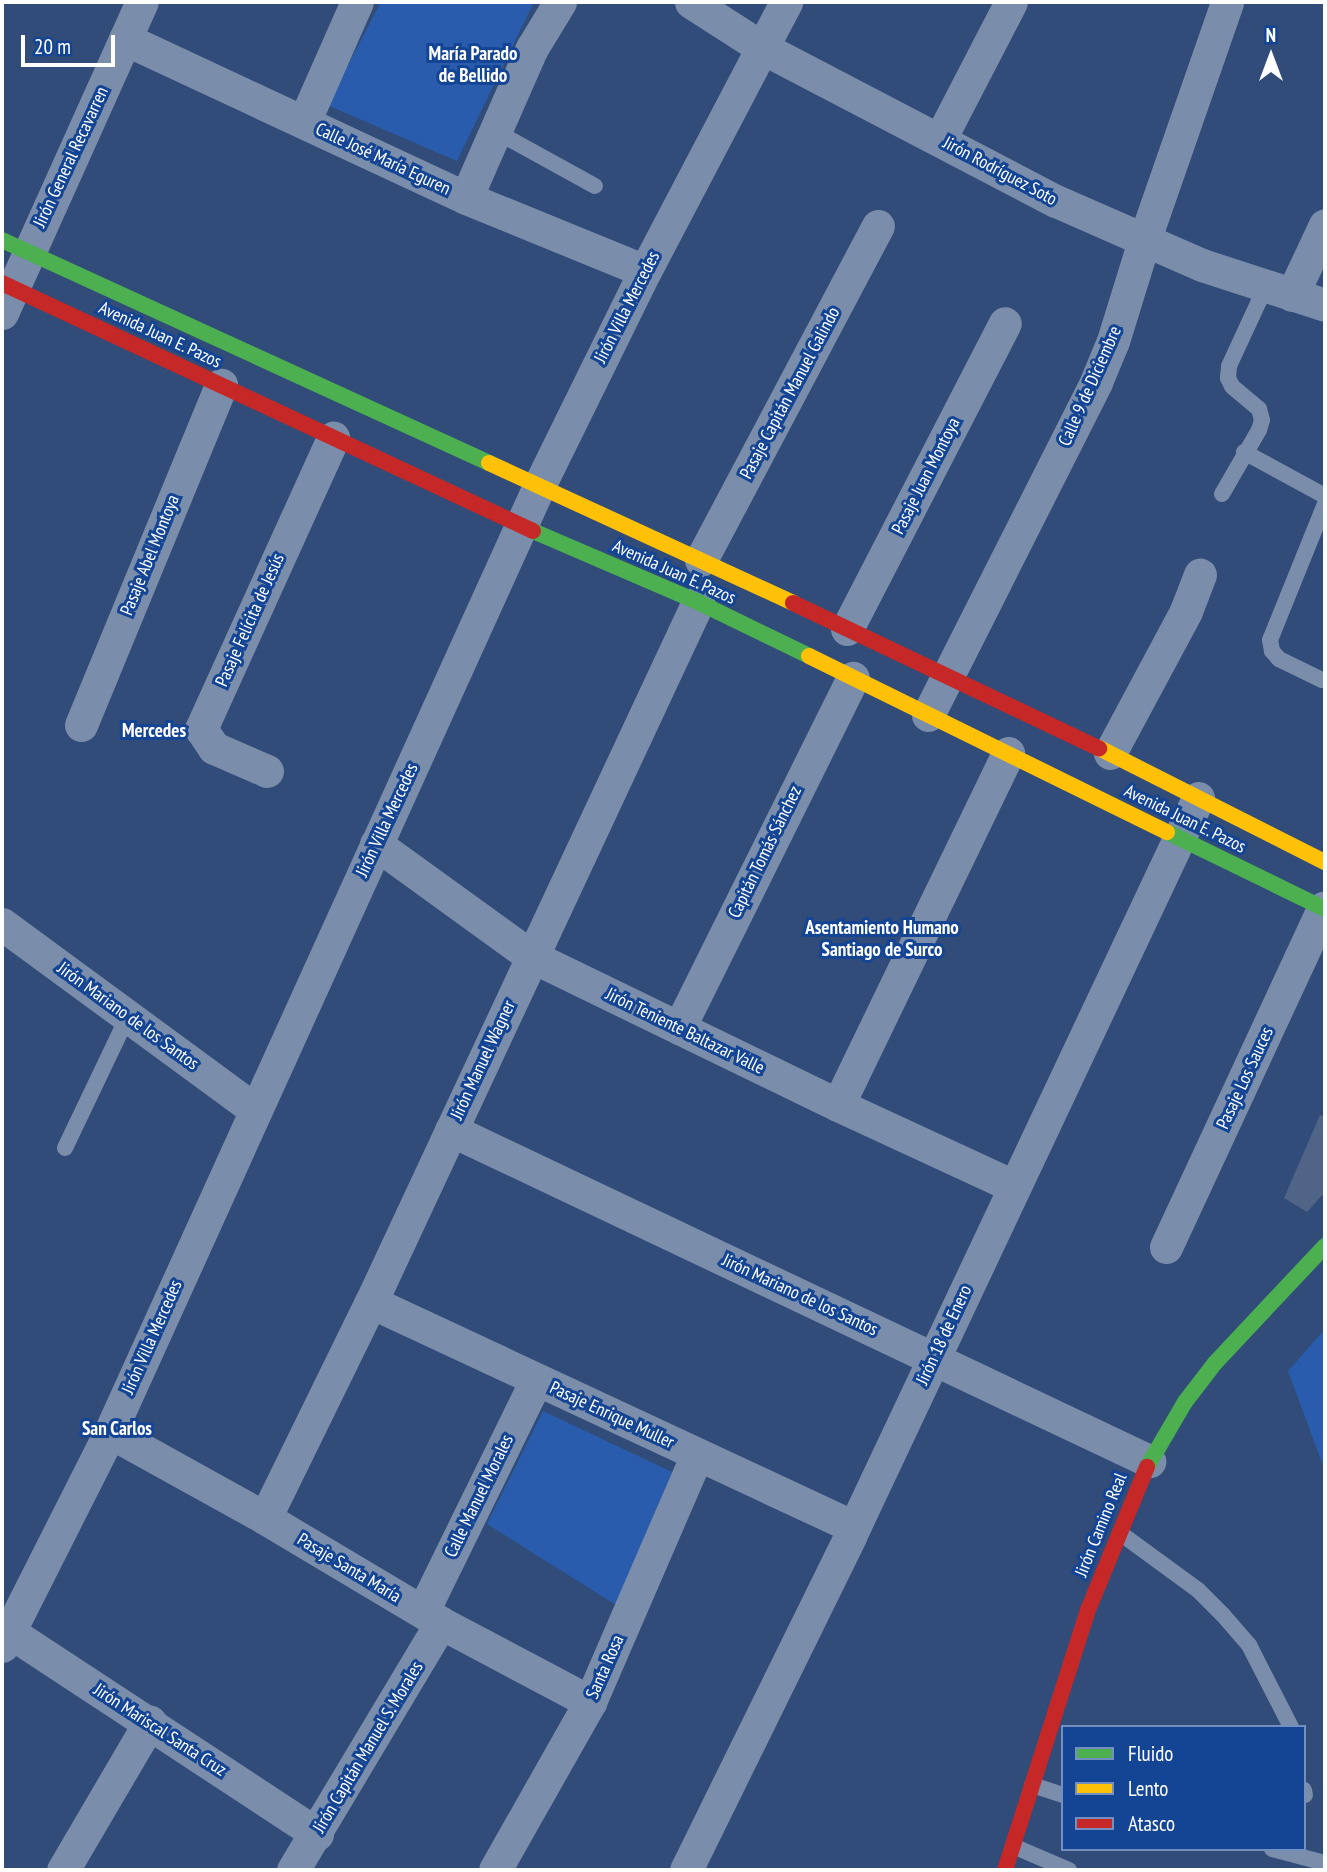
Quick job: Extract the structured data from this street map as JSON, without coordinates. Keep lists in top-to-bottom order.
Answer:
{
  "streets": {
    "street": [
      "Jirón General Recavarren",
      "Calle José María Eguren",
      "Jirón Rodríguez Soto",
      "Jirón Villa Mercedes",
      "Avenida Juan E. Pazos",
      "Calle 9 de Diciembre",
      "Pasaje Capitán Manuel Galindo",
      "Pasaje Juan Montoya",
      "Pasaje Abel Montoya",
      "Pasaje Felícita de Jesús",
      "Capitán Tomás Sánchez",
      "Jirón Mariano de los Santos",
      "Jirón Teniente Baltazar Valle",
      "Jirón Manuel Wagner",
      "Pasaje Los Sauces",
      "Jirón 18 de Enero",
      "Pasaje Enrique Muller",
      "Calle Manuel Morales",
      "Jirón Camino Real",
      "Pasaje Santa María",
      "Santa Rosa",
      "Jirón Mariscal Santa Cruz",
      "Jirón Capitán Manuel S. Morales"
    ]
  },
  "crossings": [
    ["Jirón General Recavarren", "Calle José María Eguren"],
    ["Jirón General Recavarren", "Avenida Juan E. Pazos"],
    ["Calle José María Eguren", "Jirón Villa Mercedes"],
    ["Jirón Rodríguez Soto", "Jirón Villa Mercedes"],
    ["Jirón Rodríguez Soto", "Calle 9 de Diciembre"],
    ["Jirón Villa Mercedes", "Avenida Juan E. Pazos"],
    ["Jirón Villa Mercedes", "Jirón Mariano de los Santos"],
    ["Jirón Villa Mercedes", "Jirón Teniente Baltazar Valle"],
    ["Jirón Villa Mercedes", "Pasaje Santa María"],
    ["Jirón Villa Mercedes", "Jirón Mariscal Santa Cruz"],
    ["Avenida Juan E. Pazos", "Calle 9 de Diciembre"],
    ["Avenida Juan E. Pazos", "Pasaje Capitán Manuel Galindo"],
    ["Avenida Juan E. Pazos", "Pasaje Juan Montoya"],
    ["Avenida Juan E. Pazos", "Pasaje Abel Montoya"],
    ["Avenida Juan E. Pazos", "Pasaje Felícita de Jesús"],
    ["Avenida Juan E. Pazos", "Capitán Tomás Sánchez"],
    ["Avenida Juan E. Pazos", "Jirón Manuel Wagner"],
    ["Avenida Juan E. Pazos", "Pasaje Los Sauces"],
    ["Avenida Juan E. Pazos", "Jirón 18 de Enero"],
    ["Capitán Tomás Sánchez", "Jirón Teniente Baltazar Valle"],
    ["Jirón Mariano de los Santos", "Jirón Manuel Wagner"],
    ["Jirón Mariano de los Santos", "Jirón 18 de Enero"],
    ["Jirón Mariano de los Santos", "Jirón Camino Real"],
    ["Jirón Teniente Baltazar Valle", "Jirón Manuel Wagner"],
    ["Jirón Teniente Baltazar Valle", "Jirón 18 de Enero"],
    ["Jirón Manuel Wagner", "Pasaje Enrique Muller"],
    ["Jirón Manuel Wagner", "Pasaje Santa María"],
    ["Jirón 18 de Enero", "Pasaje Enrique Muller"],
    ["Pasaje Enrique Muller", "Calle Manuel Morales"],
    ["Pasaje Enrique Muller", "Santa Rosa"],
    ["Calle Manuel Morales", "Pasaje Santa María"],
    ["Calle Manuel Morales", "Jirón Capitán Manuel S. Morales"],
    ["Pasaje Santa María", "Santa Rosa"],
    ["Pasaje Santa María", "Jirón Capitán Manuel S. Morales"],
    ["Jirón Mariscal Santa Cruz", "Jirón Capitán Manuel S. Morales"]
  ],
  "districts": [
    "María Parado de Bellido",
    "Mercedes",
    "Asentamiento Humano Santiago de Surco",
    "San Carlos"
  ],
  "legend": ["Fluido", "Lento", "Atasco"],
  "scale_bar": "20 m",
  "north": "top"
}
